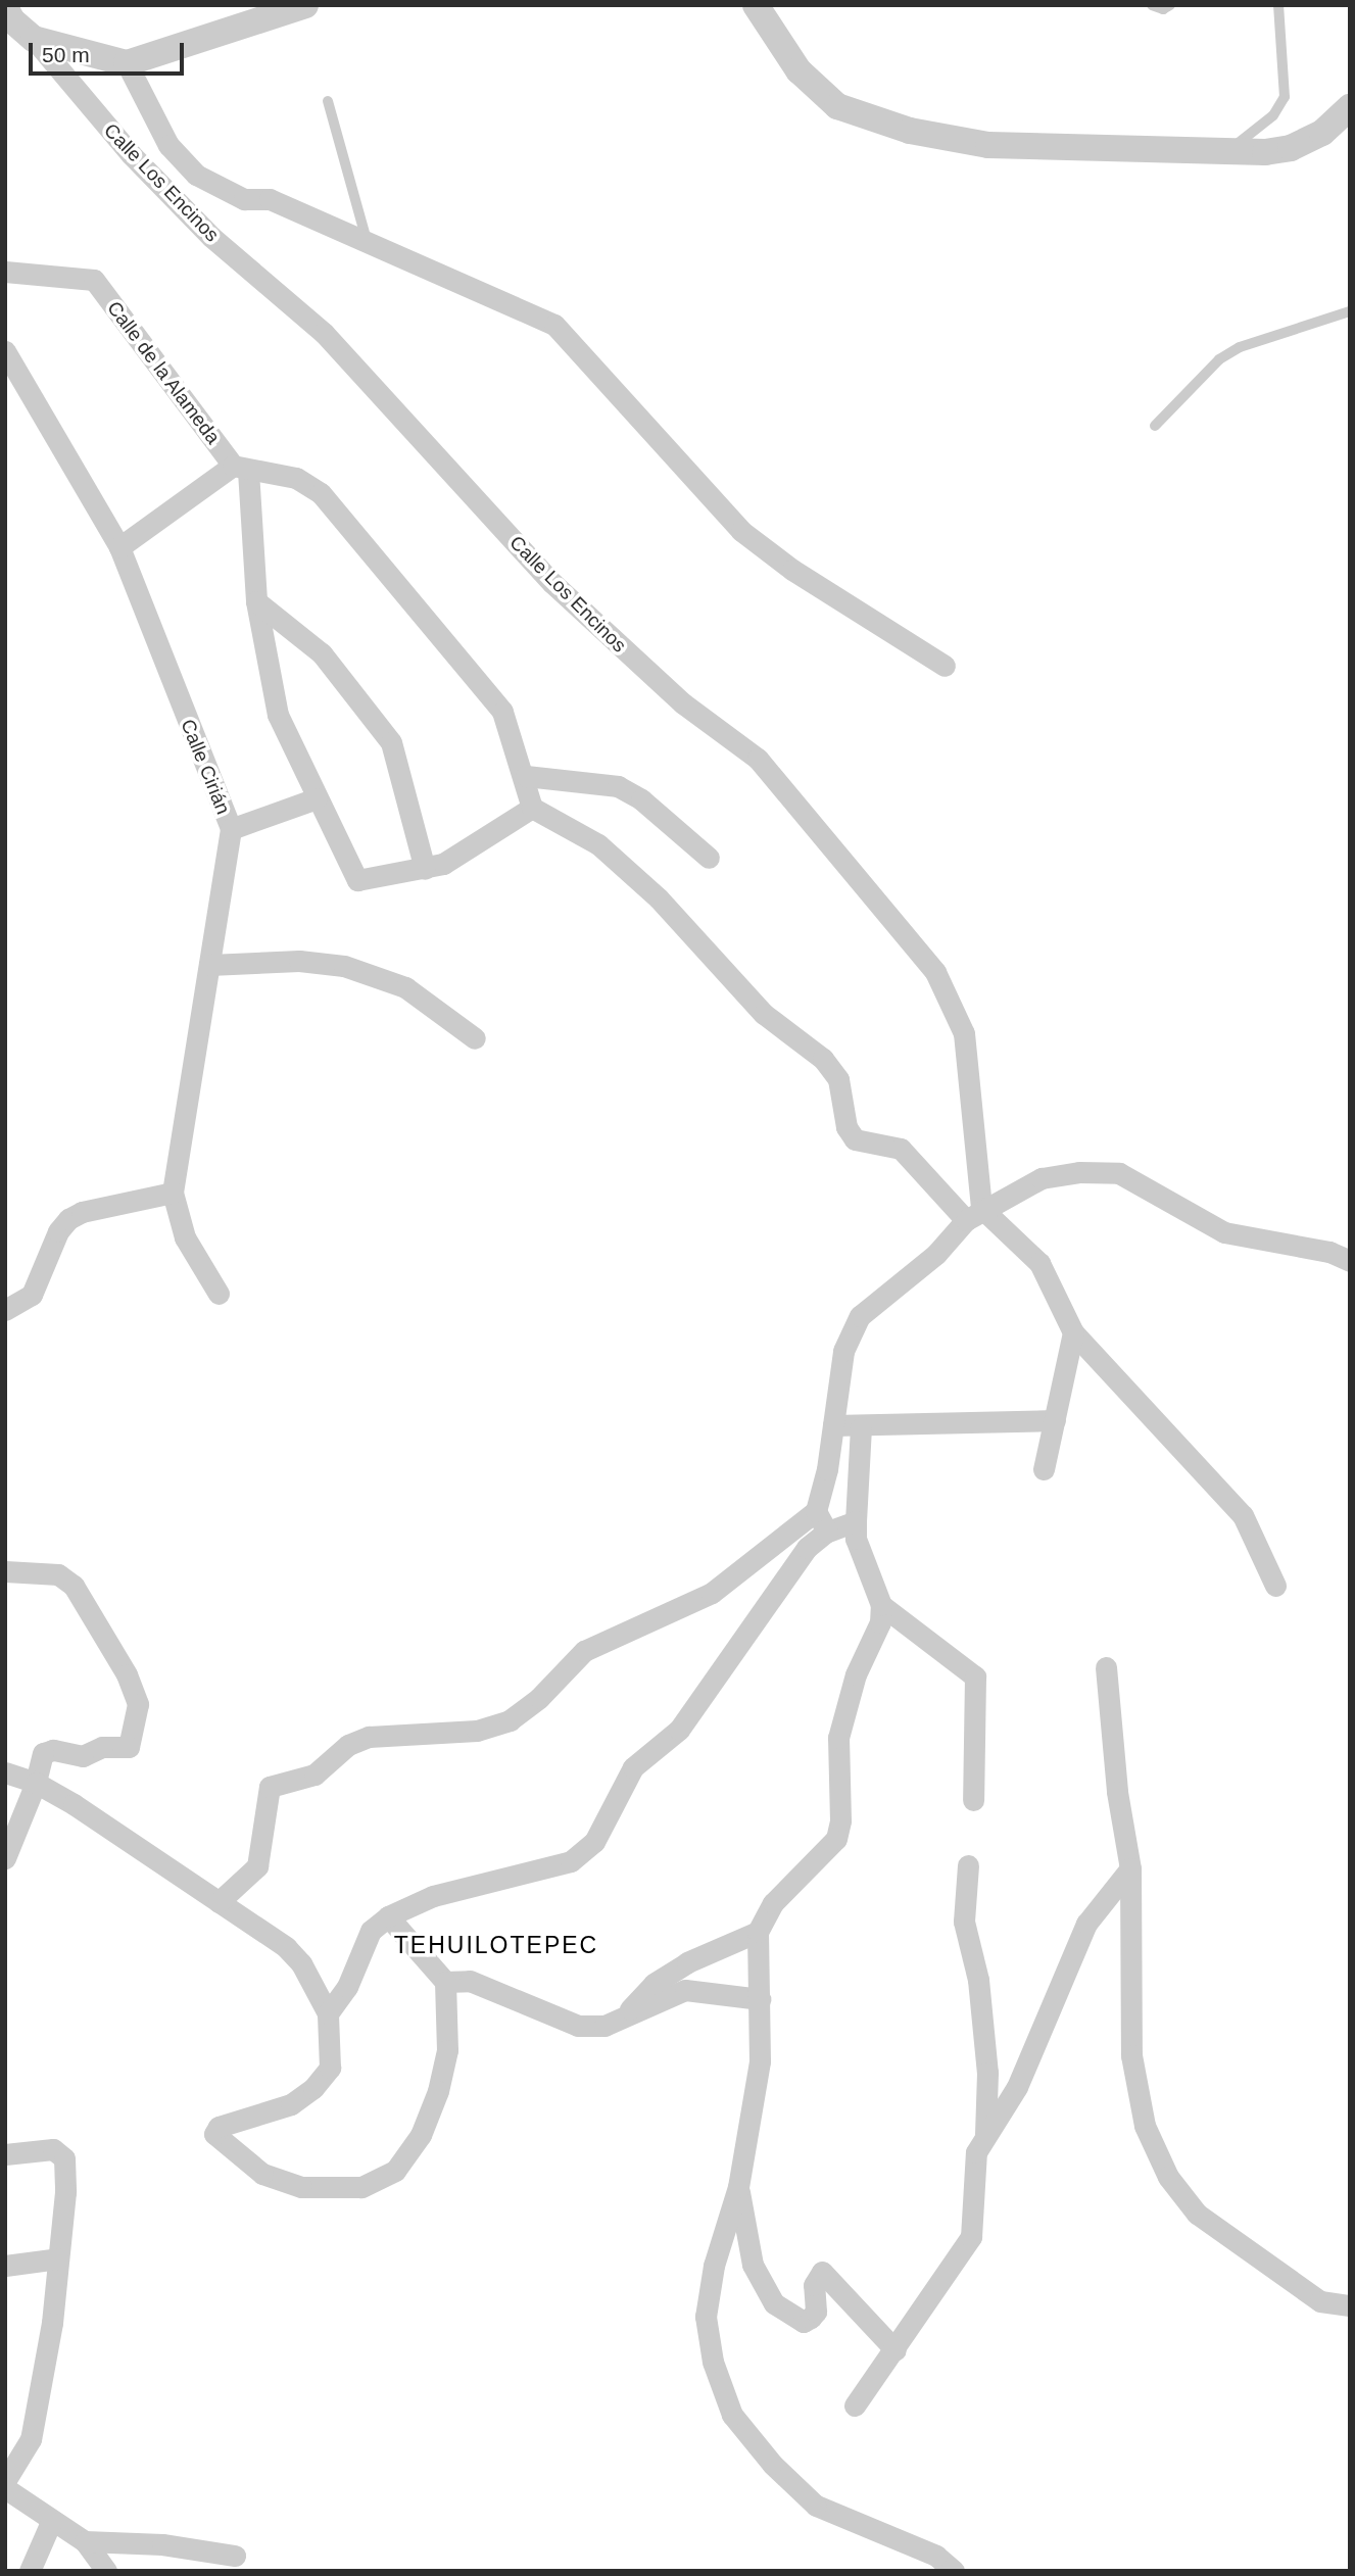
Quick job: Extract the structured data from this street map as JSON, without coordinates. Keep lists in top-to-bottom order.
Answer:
{
  "streets": {
    "street": ["Calle Los Encinos", "Calle de la Alameda", "Calle Cirián"]
  },
  "districts": ["TEHUILOTEPEC"],
  "scale_bar": "50 m"
}
